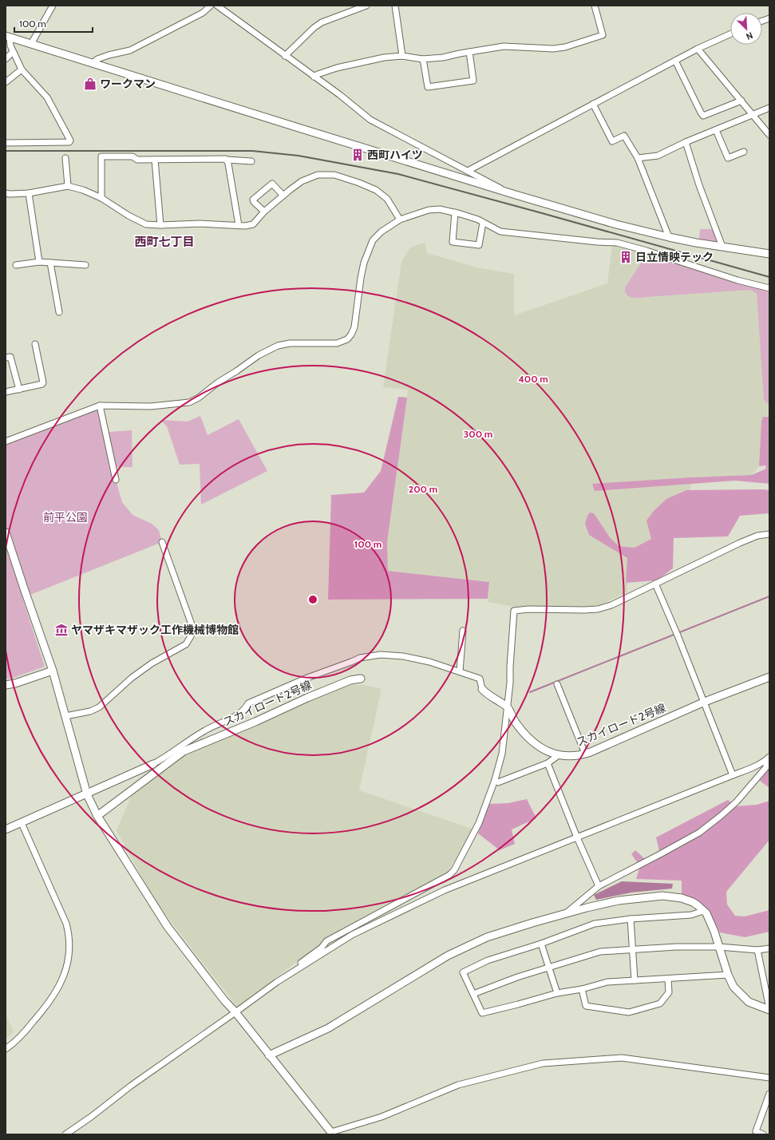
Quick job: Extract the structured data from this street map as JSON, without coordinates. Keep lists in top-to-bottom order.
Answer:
{
  "streets": {
    "street": ["スカイロード2号線"]
  },
  "districts": ["西町七丁目"],
  "parks": ["前平公園"],
  "places": {
    "shop": ["ワークマン"],
    "building": ["西町ハイツ", "日立情映テック"],
    "museum": ["ヤマザキマザック工作機械博物館"]
  },
  "scale_bar": "100 m",
  "north": "bottom right",
  "rings": [
    "400 m",
    "300 m",
    "200 m",
    "100 m"
  ]
}
